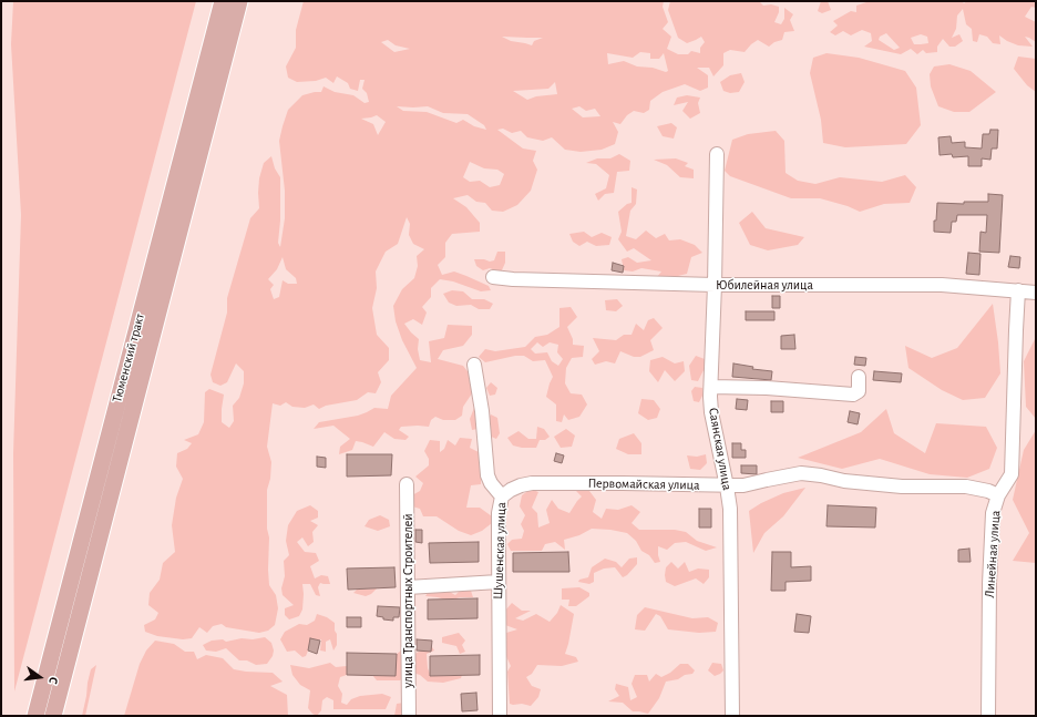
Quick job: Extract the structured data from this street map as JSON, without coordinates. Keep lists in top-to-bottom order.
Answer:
{
  "streets": {
    "main road": ["Тюменский тракт"],
    "street": [
      "Юбилейная улица",
      "Саянская улица",
      "Первомайская улица",
      "Шушенская улица",
      "Линейная улица",
      "улица Транспортных Строителей"
    ]
  },
  "crossings": [
    ["Юбилейная улица", "Саянская улица"],
    ["Юбилейная улица", "Линейная улица"],
    ["Саянская улица", "Первомайская улица"],
    ["Первомайская улица", "Шушенская улица"],
    ["Первомайская улица", "Линейная улица"]
  ],
  "north": "right"
}
